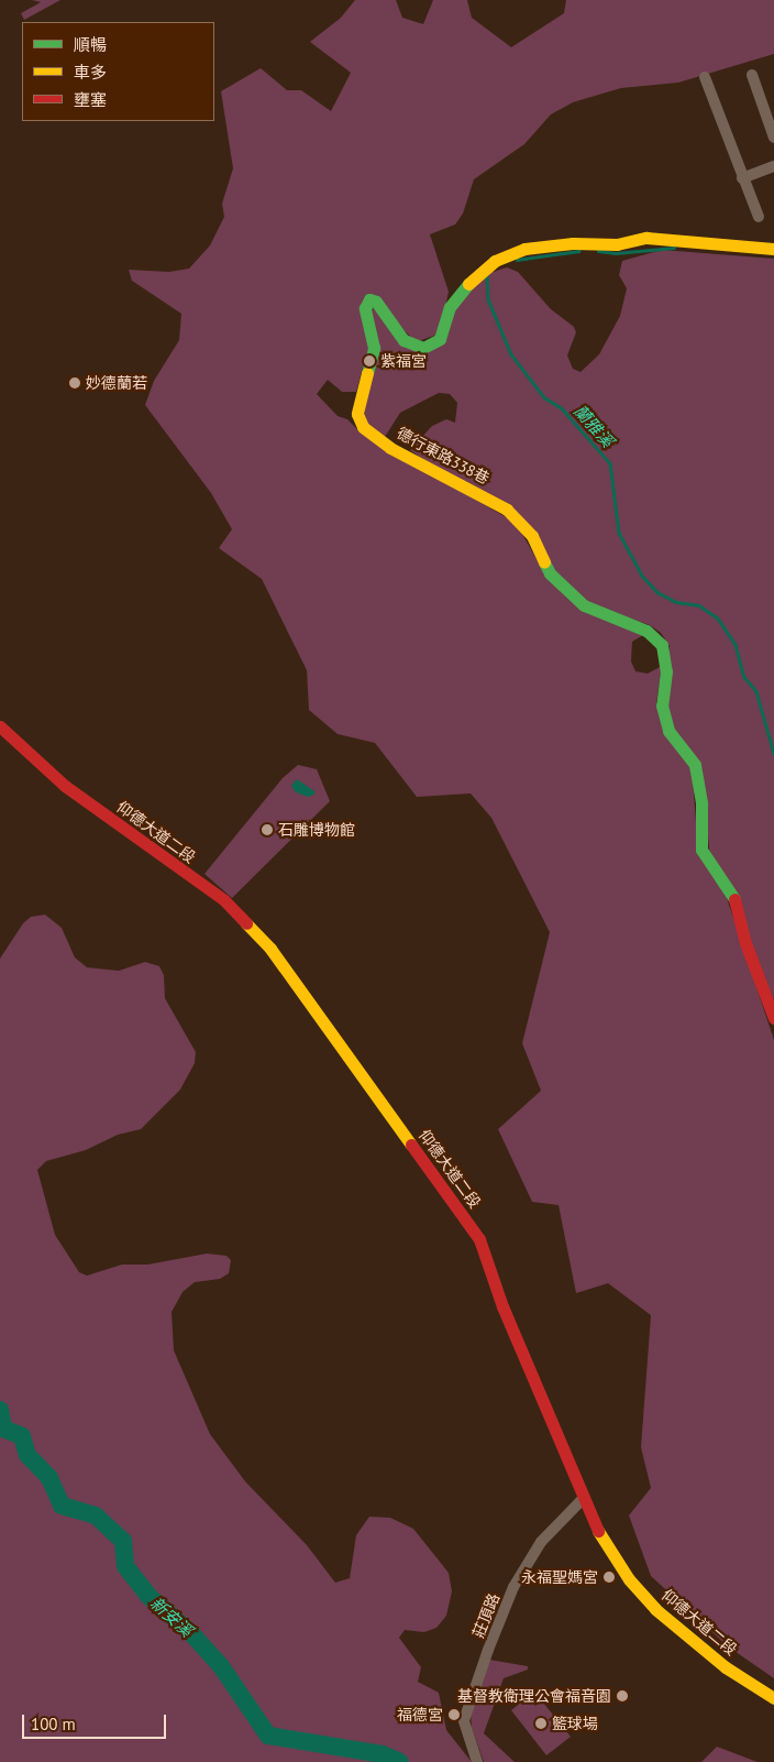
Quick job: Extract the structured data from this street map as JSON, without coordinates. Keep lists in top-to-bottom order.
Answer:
{
  "streets": {
    "street": ["德行東路338巷", "仰德大道二段", "莊頂路"]
  },
  "crossings": [
    ["仰德大道二段", "莊頂路"]
  ],
  "water": ["蘭雅溪", "新安溪"],
  "places": [
    "紫福宮",
    "妙德蘭若",
    "石雕博物館",
    "永福聖媽宮",
    "基督教衛理公會福音園",
    "福德宮",
    "籃球場"
  ],
  "legend": ["順暢", "車多", "壅塞"],
  "scale_bar": "100 m"
}
